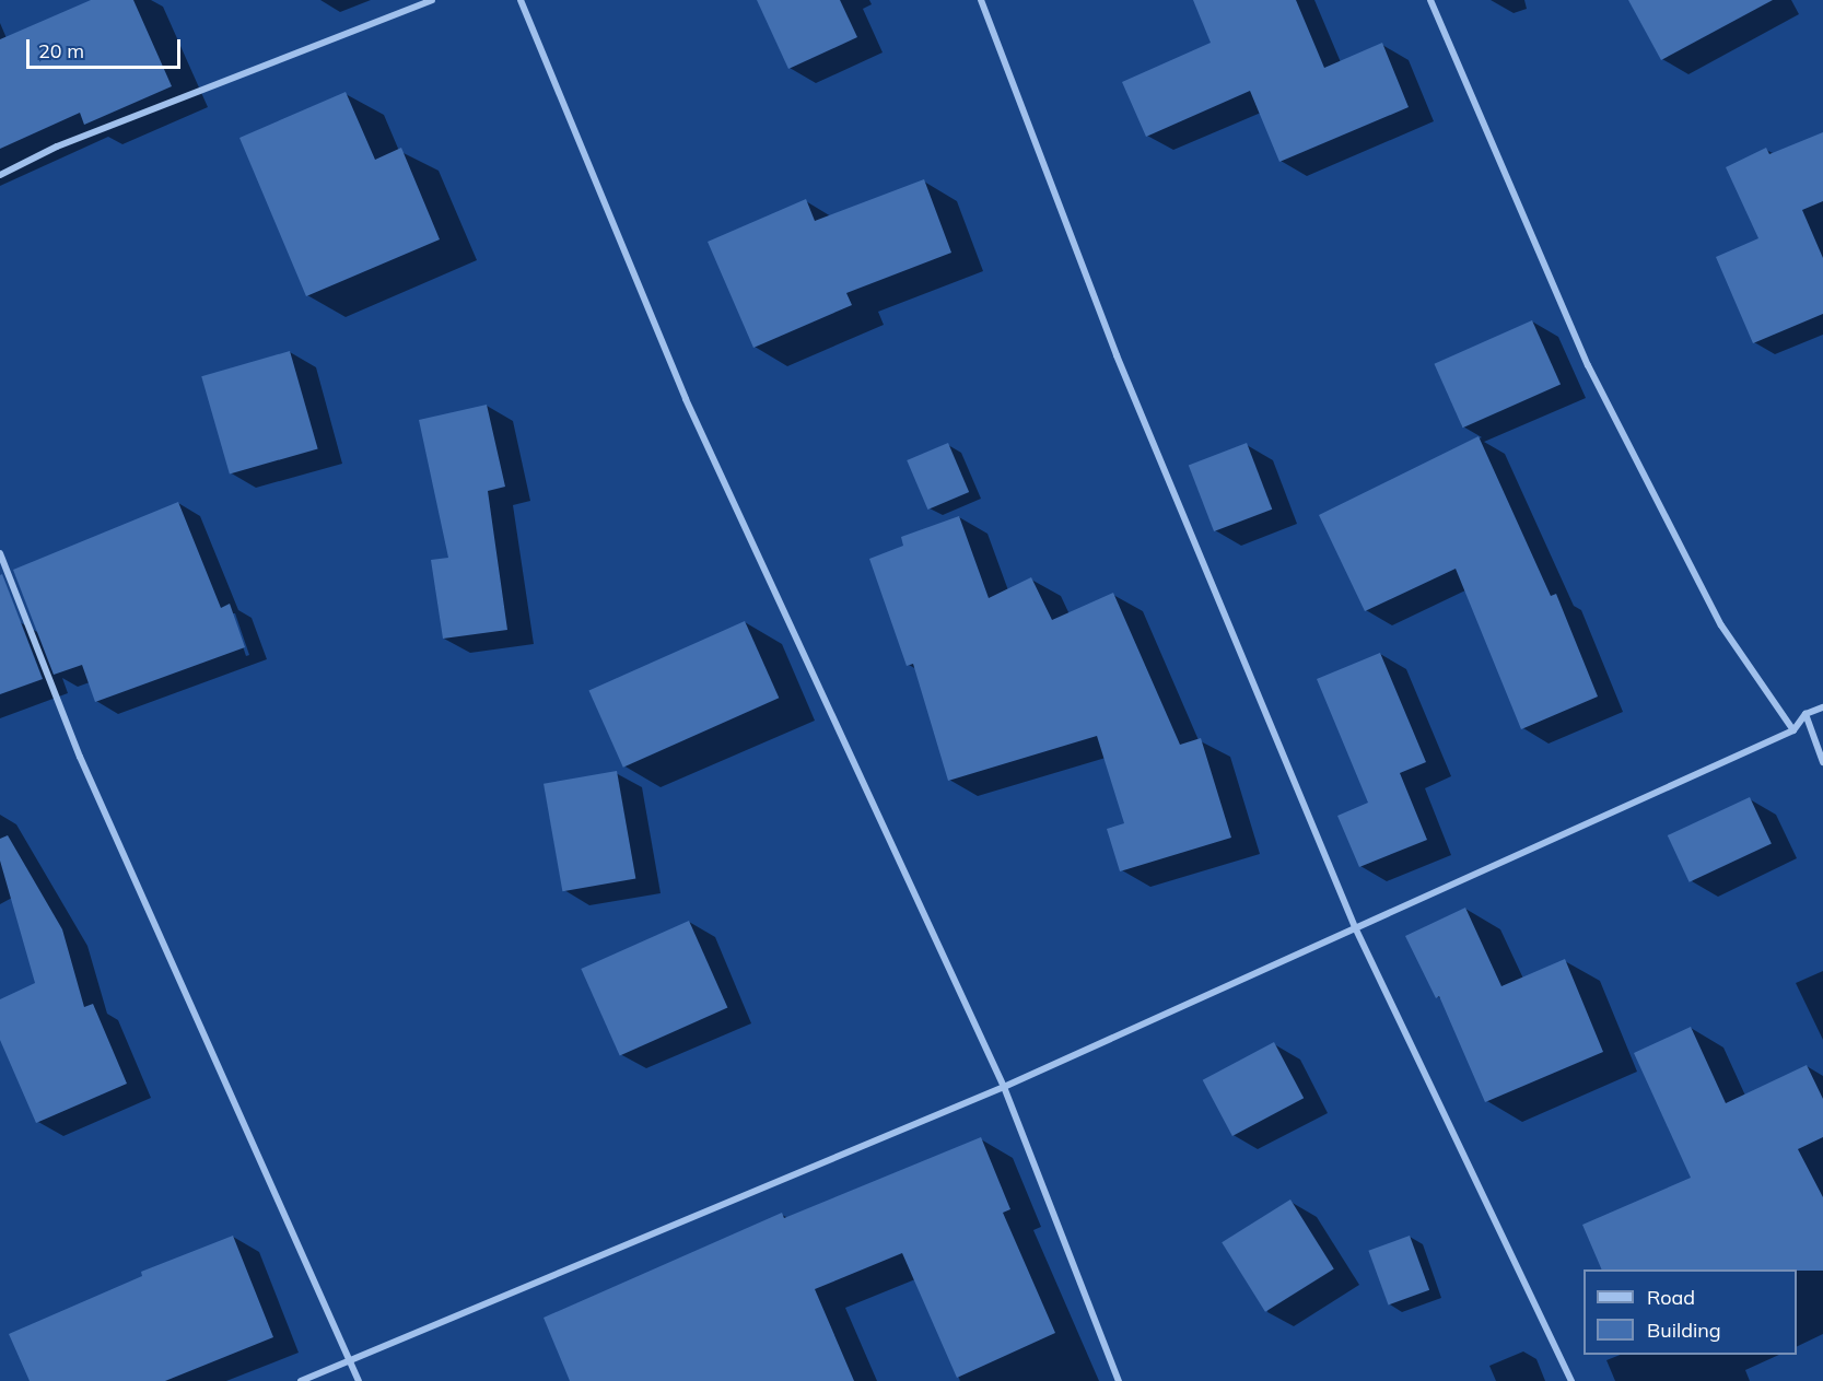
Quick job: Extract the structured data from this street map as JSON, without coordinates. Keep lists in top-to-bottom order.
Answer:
{
  "legend": ["Road", "Building"],
  "scale_bar": "20 m"
}
